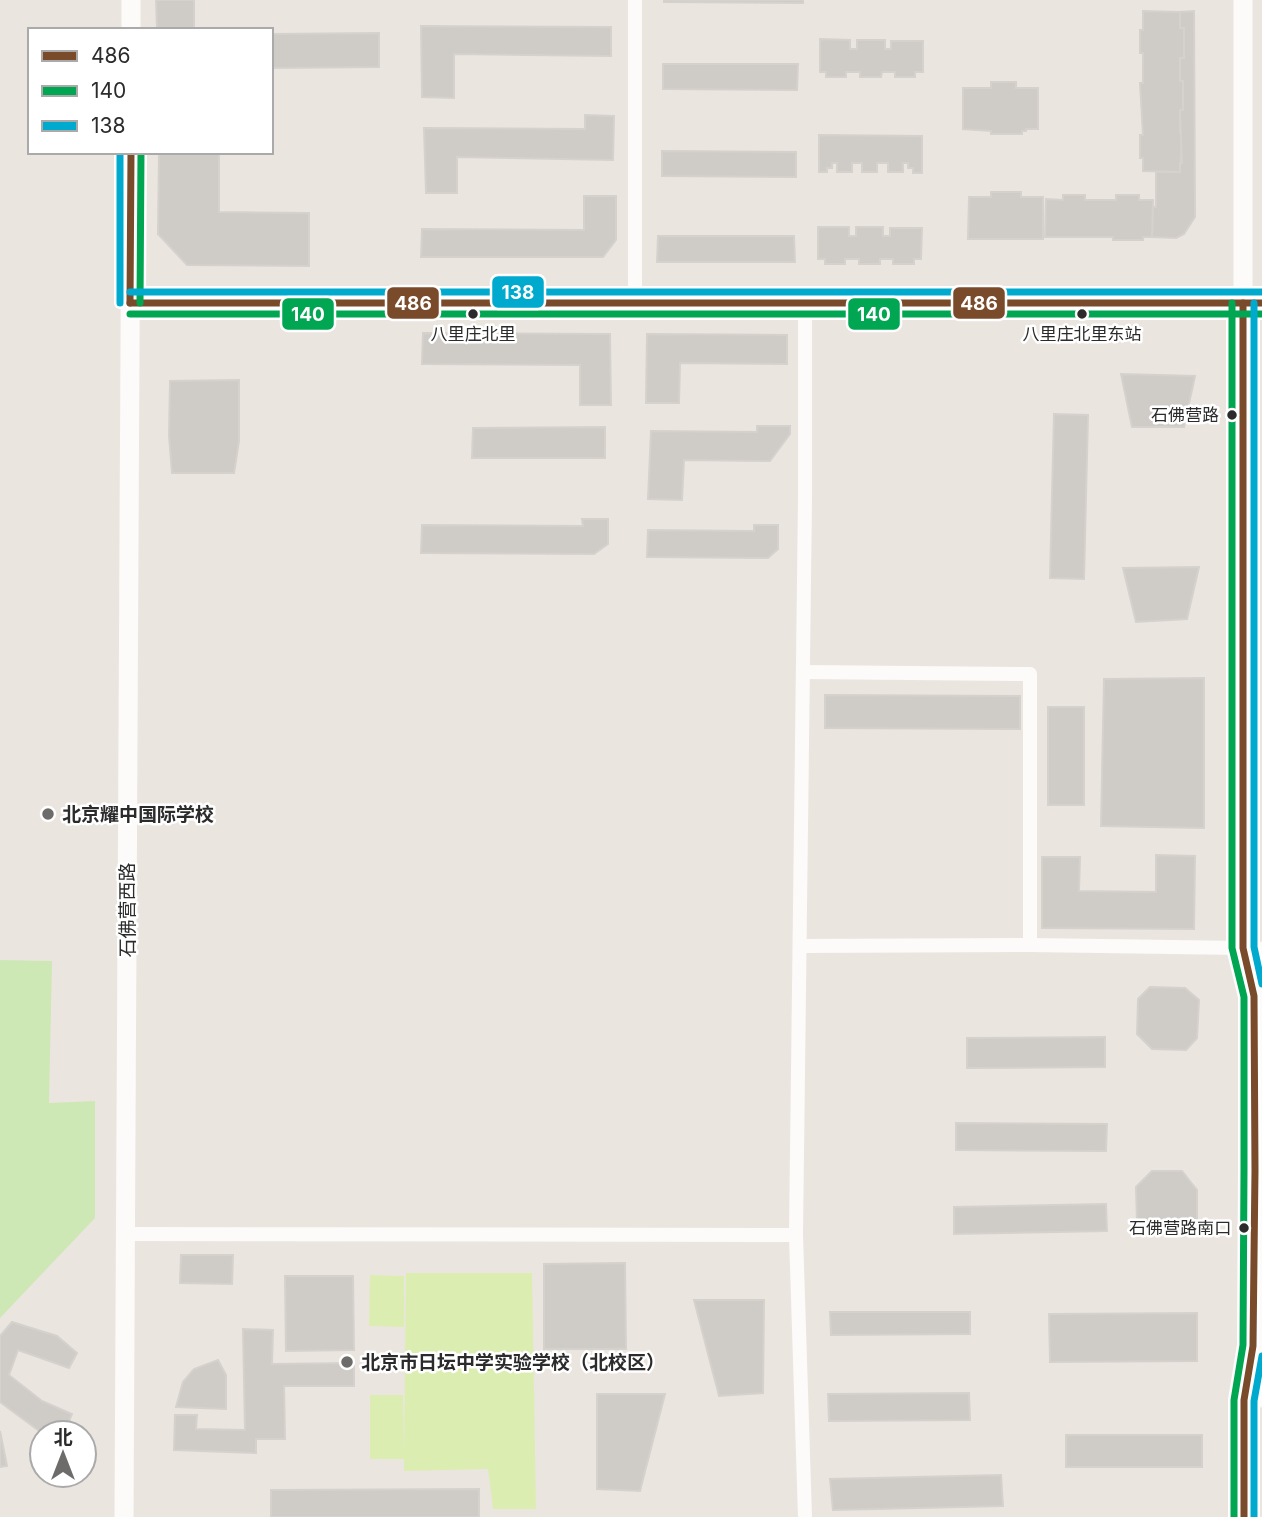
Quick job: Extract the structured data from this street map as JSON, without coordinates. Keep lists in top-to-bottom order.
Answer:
{
  "streets": {
    "street": ["石佛营西路"]
  },
  "places": [
    "八里庄北里",
    "八里庄北里东站",
    "石佛营路",
    "北京耀中国际学校",
    "石佛营路南口",
    "北京市日坛中学实验学校（北校区）"
  ],
  "lines": ["transit line 486", "transit line 140", "transit line 138"],
  "legend": ["486", "140", "138"],
  "north": "top"
}
